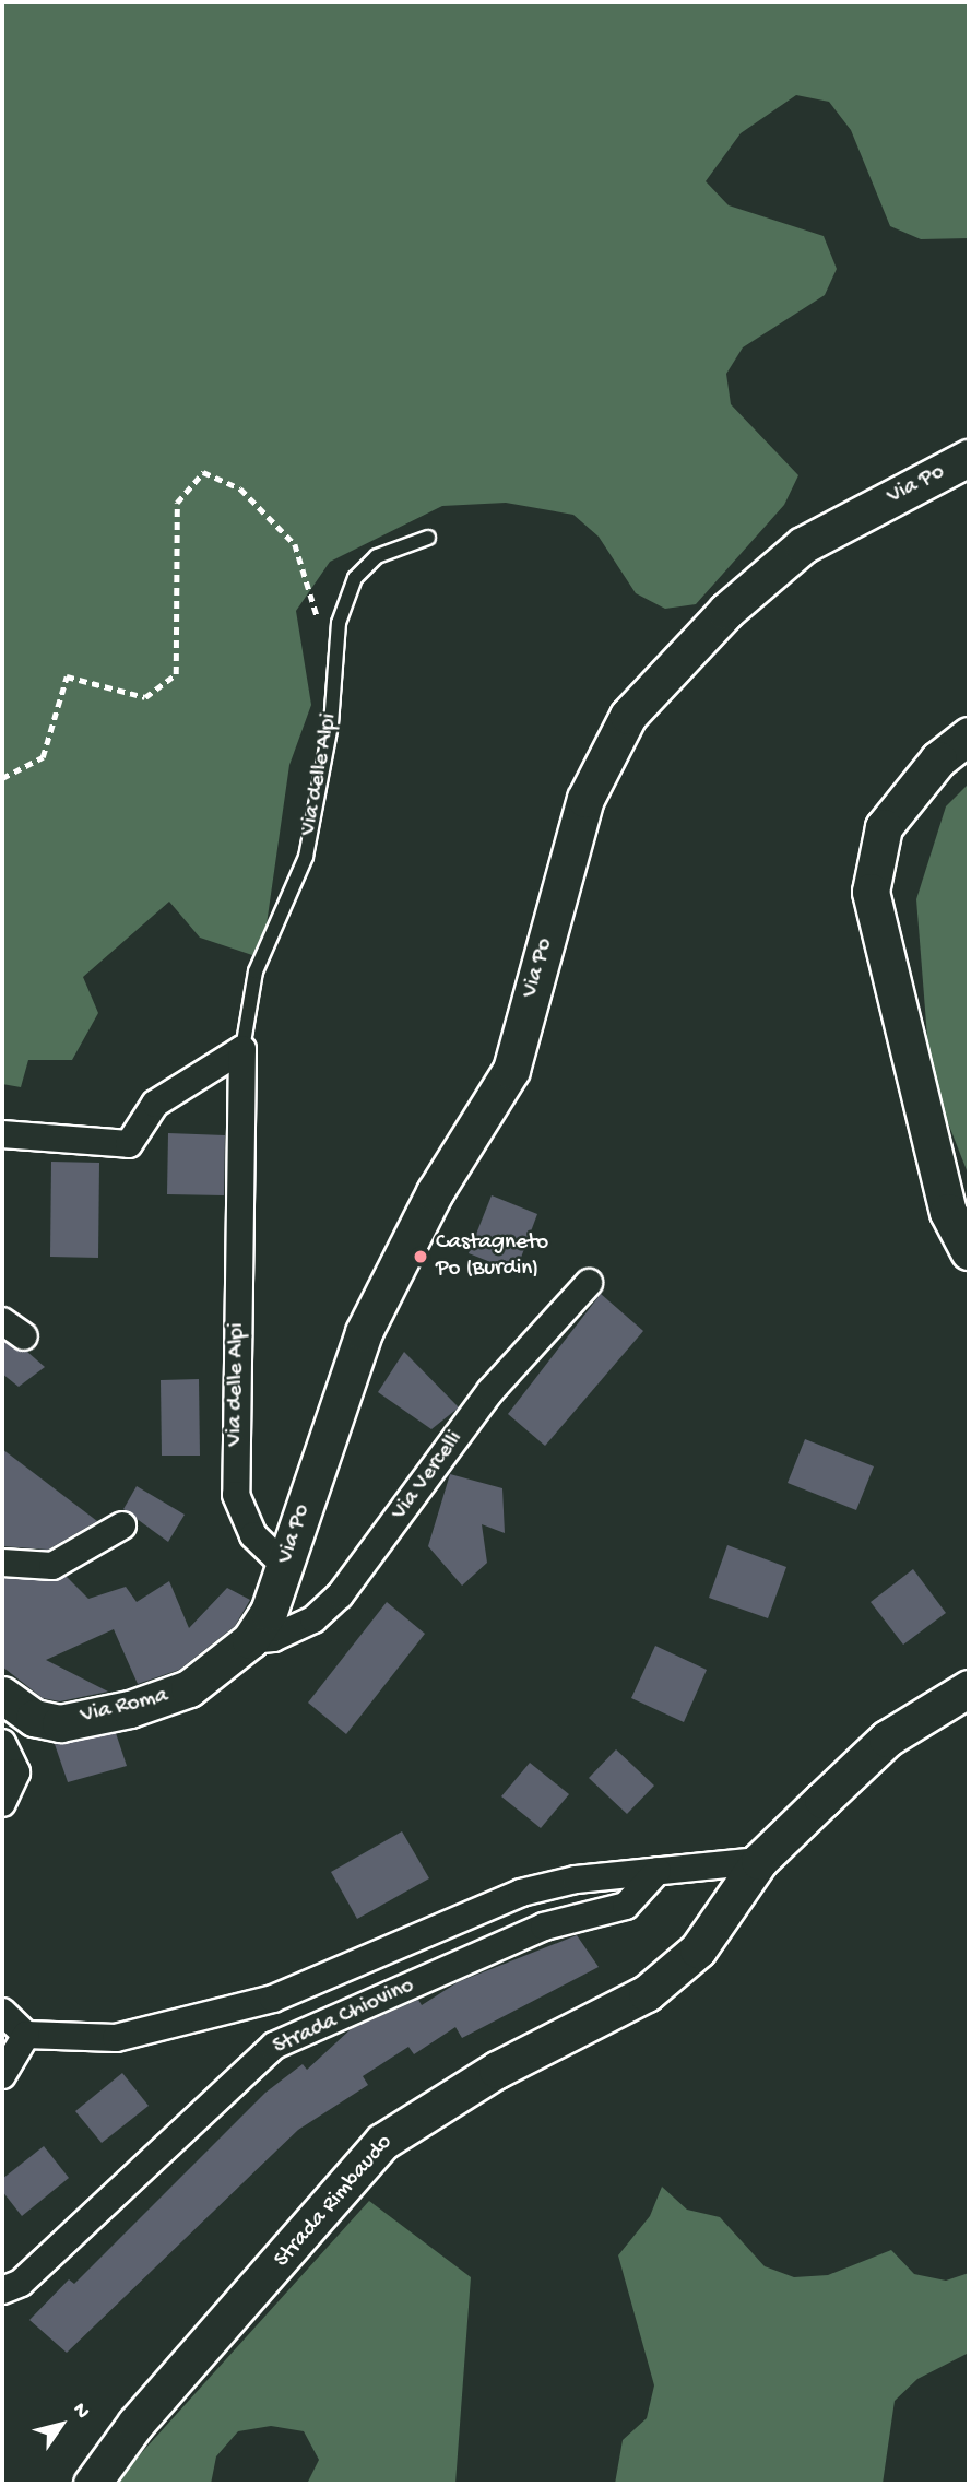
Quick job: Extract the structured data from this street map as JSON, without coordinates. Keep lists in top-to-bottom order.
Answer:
{
  "streets": {
    "street": [
      "Via Po",
      "Via delle Alpi",
      "Via Vercelli",
      "Via Roma",
      "Strada Chiovino",
      "Strada Rimbaudo"
    ]
  },
  "crossings": [
    ["Via Po", "Via delle Alpi"],
    ["Via Po", "Via Vercelli"],
    ["Via Po", "Via Roma"],
    ["Via Vercelli", "Via Roma"],
    ["Strada Chiovino", "Strada Rimbaudo"]
  ],
  "places": ["Castagneto Po (Burdin)"],
  "north": "top right"
}
